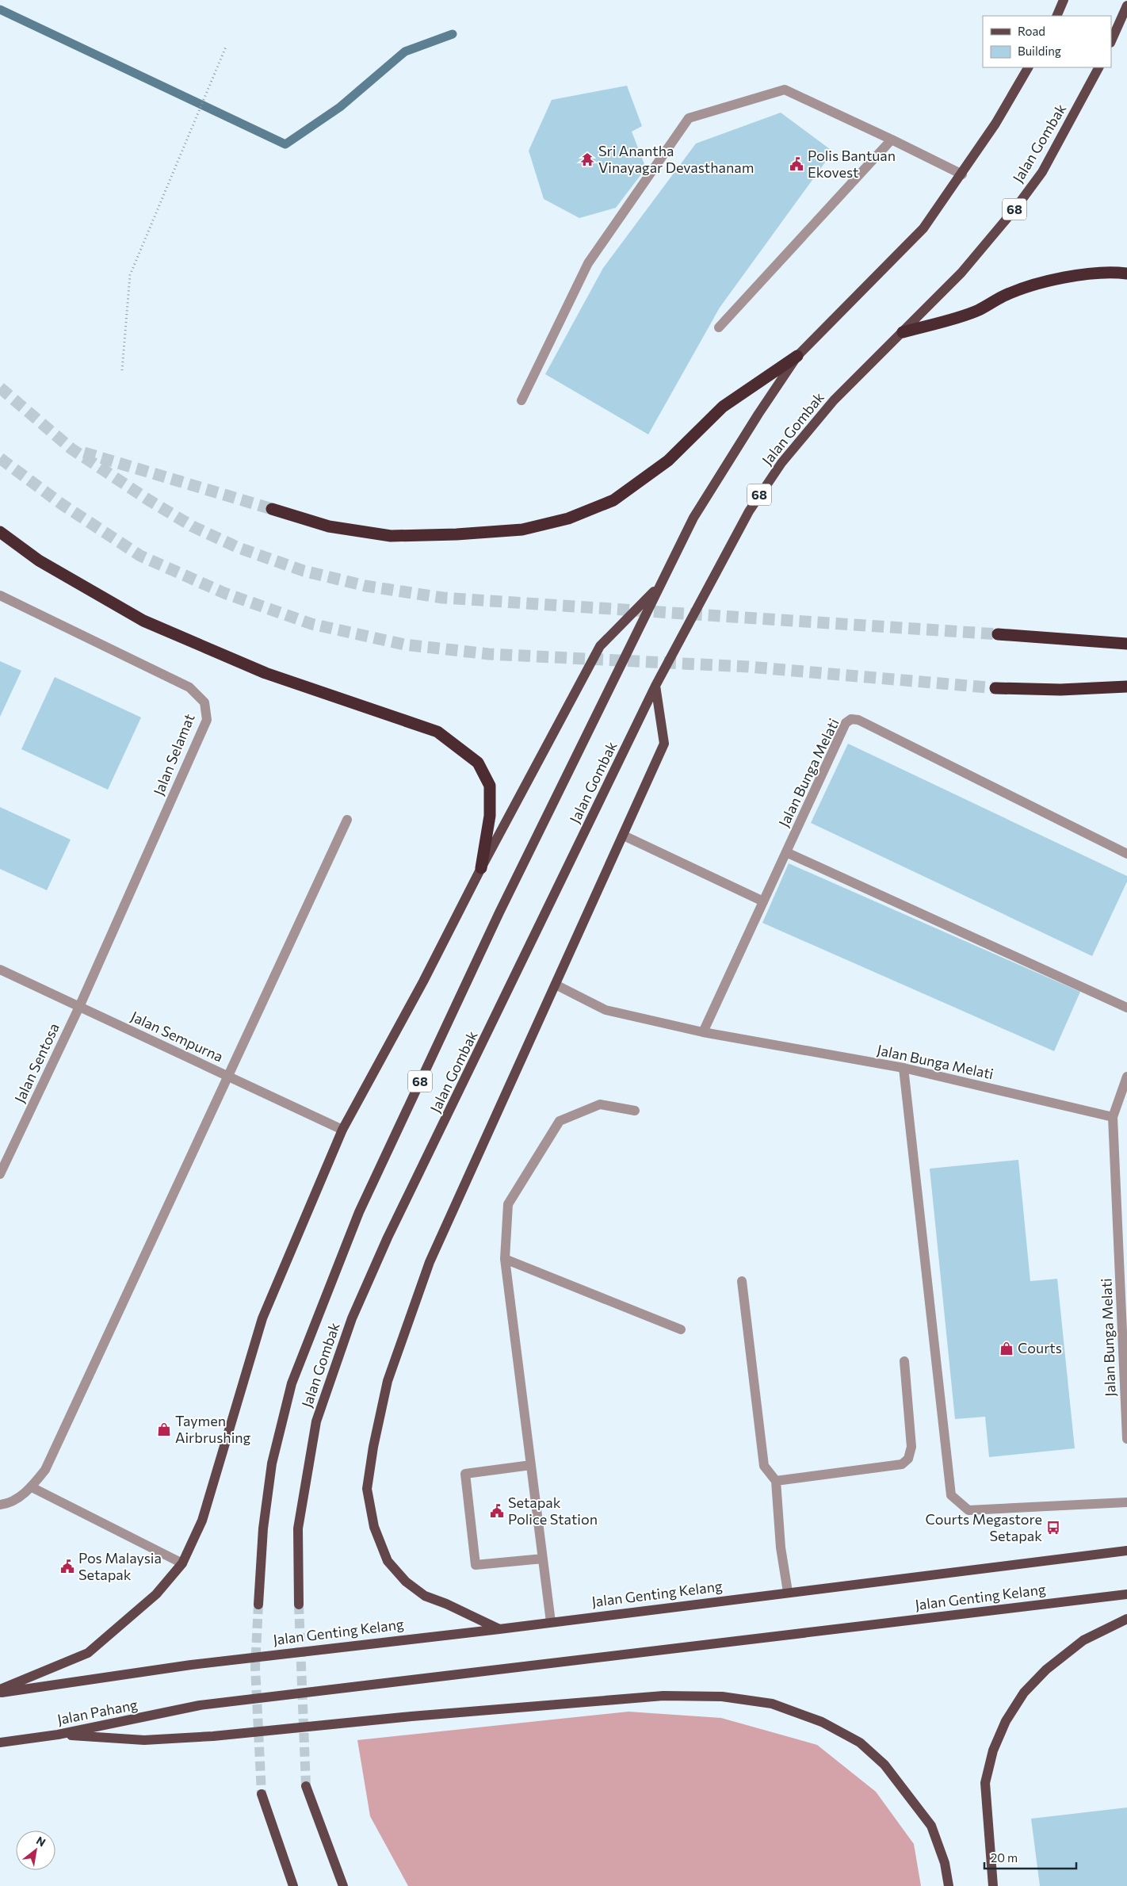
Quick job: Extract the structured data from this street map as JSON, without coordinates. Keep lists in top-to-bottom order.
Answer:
{
  "streets": {
    "main road": [
      "Jalan Gombak",
      "68",
      "Jalan Genting Kelang",
      "Jalan Pahang"
    ],
    "street": [
      "Jalan Selamat",
      "Jalan Bunga Melati",
      "Jalan Sempurna",
      "Jalan Sentosa"
    ]
  },
  "crossings": [
    ["Jalan Selamat", "Jalan Sempurna"],
    ["Jalan Selamat", "Jalan Sentosa"],
    ["Jalan Sempurna", "Jalan Sentosa"],
    ["Jalan Genting Kelang", "Jalan Pahang"]
  ],
  "places": {
    "temple": ["Sri Anantha Vinayagar Devasthanam"],
    "public building": ["Polis Bantuan Ekovest", "Setapak Police Station", "Pos Malaysia Setapak"],
    "shop": ["Courts", "Taymen Airbrushing"],
    "bus stop": ["Courts Megastore Setapak"]
  },
  "legend": ["Road", "Building"],
  "scale_bar": "20 m",
  "north": "top right"
}
